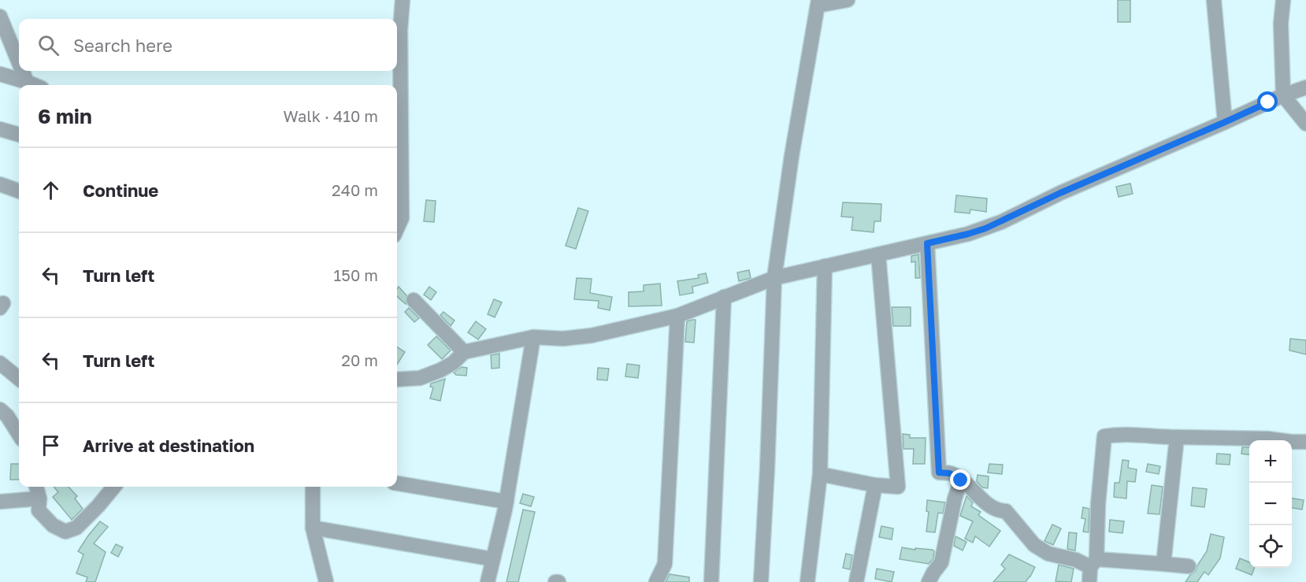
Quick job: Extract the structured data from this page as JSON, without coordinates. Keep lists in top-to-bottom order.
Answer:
{
  "page": {
    "search": "Search here",
    "heading": ["6 min", "Walk · 410 m"],
    "list": [
      ["Continue", "240 m"],
      ["Turn left", "150 m"],
      ["Turn left", "20 m"],
      "Arrive at destination"
    ],
    "map_buttons": ["+", "−"]
  }
}
